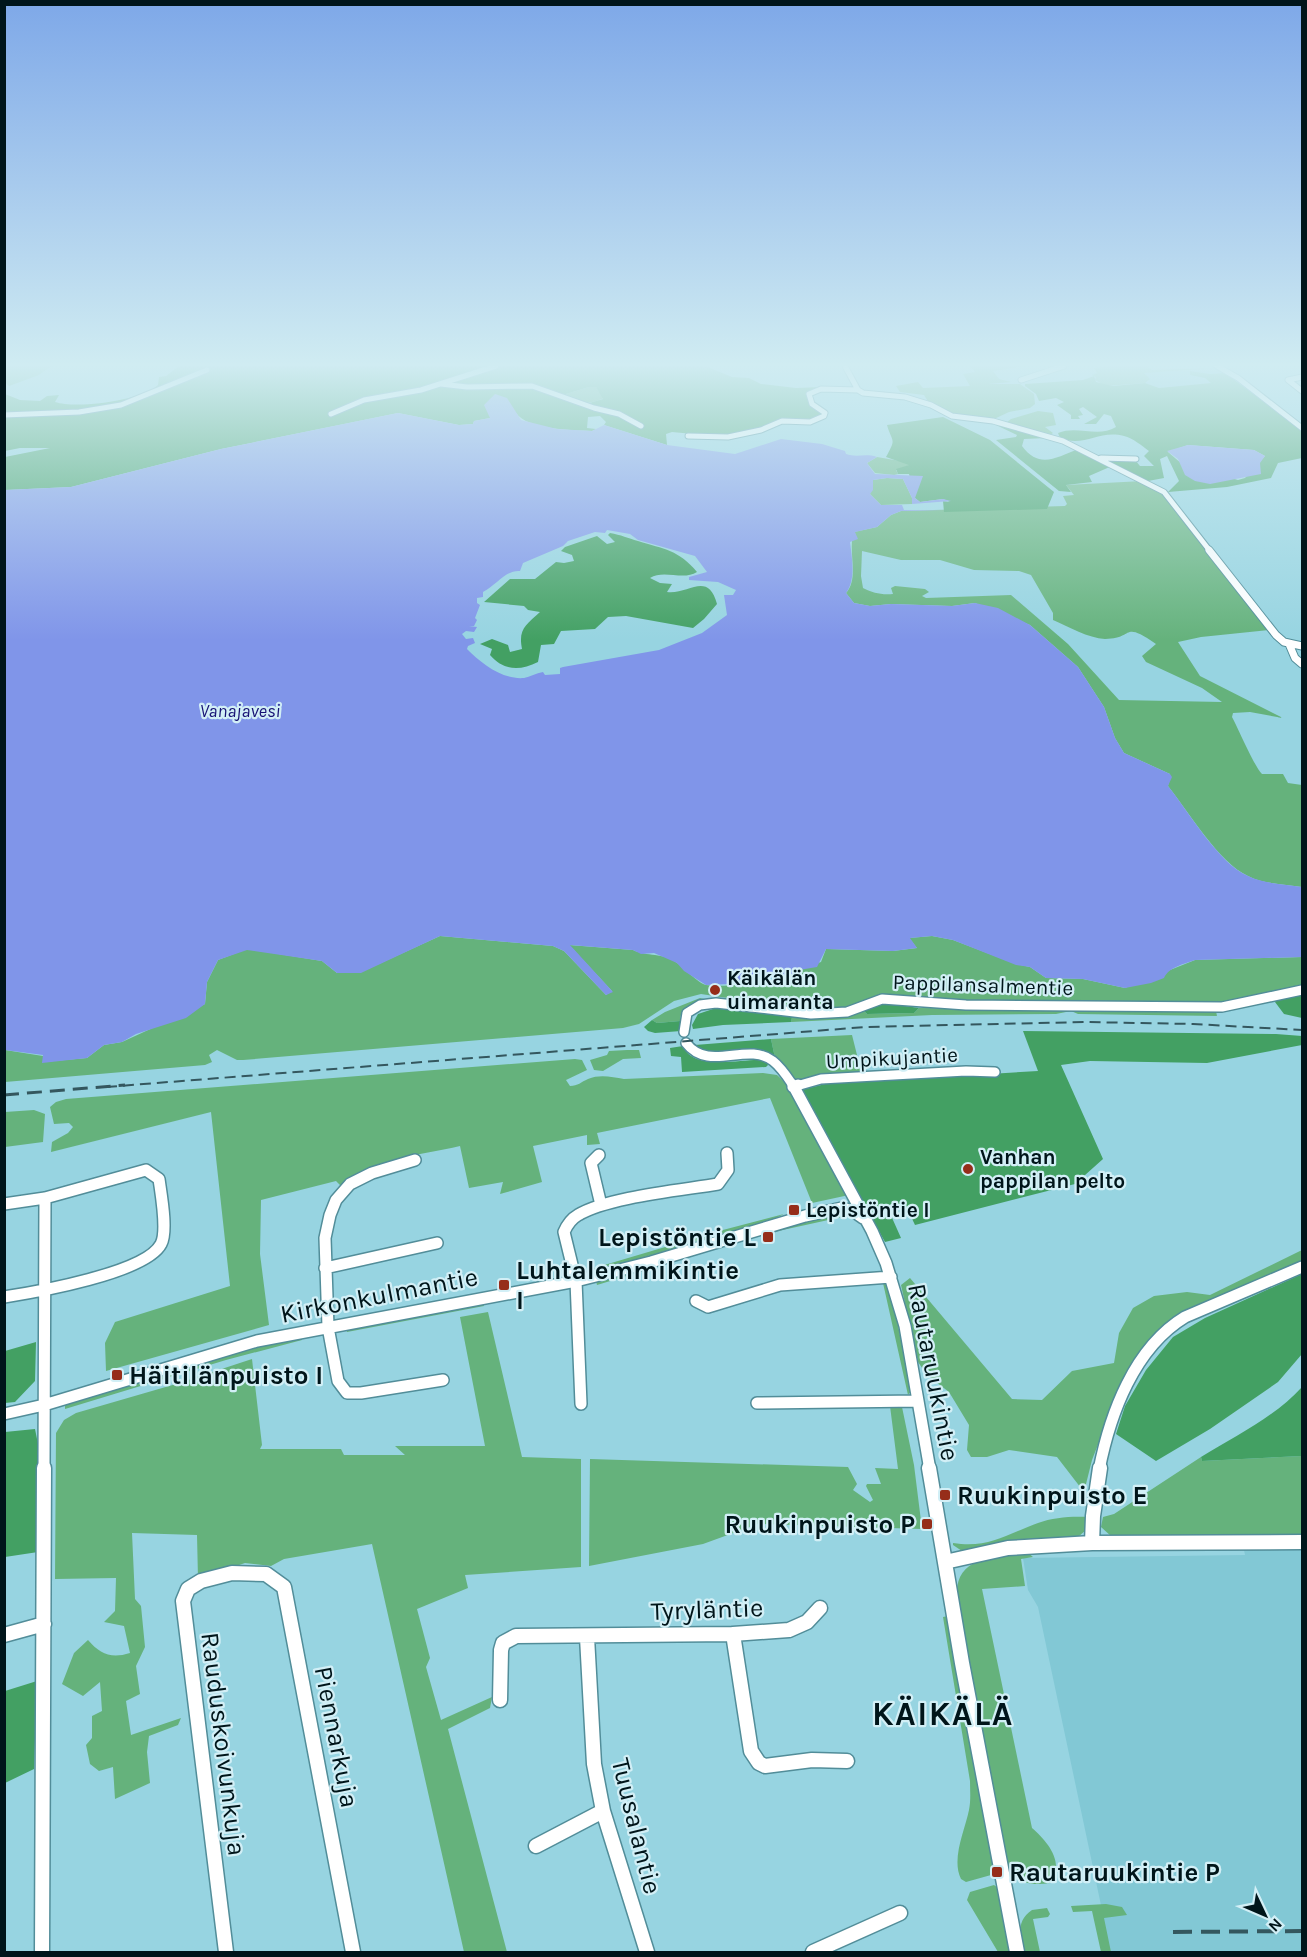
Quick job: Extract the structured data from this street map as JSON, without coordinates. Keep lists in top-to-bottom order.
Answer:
{
  "streets": {
    "street": [
      "Pappilansalmentie",
      "Umpikujantie",
      "Kirkonkulmantie",
      "Rautaruukintie",
      "Tyryläntie",
      "Piennarkuja",
      "Rauduskoivunkuja",
      "Tuusalantie"
    ]
  },
  "crossings": [
    ["Umpikujantie", "Rautaruukintie"],
    ["Kirkonkulmantie", "Rautaruukintie"],
    ["Tyryläntie", "Tuusalantie"],
    ["Piennarkuja", "Rauduskoivunkuja"]
  ],
  "districts": ["KÄIKÄLÄ"],
  "water": ["Vanajavesi"],
  "places": {
    "other": ["Käikälän uimaranta", "Vanhan pappilan pelto"],
    "transit": [
      "Lepistöntie I",
      "Lepistöntie L",
      "Luhtalemmikintie I",
      "Häitilänpuisto I",
      "Ruukinpuisto E",
      "Ruukinpuisto P",
      "Rautaruukintie P"
    ]
  },
  "north": "bottom right"
}
